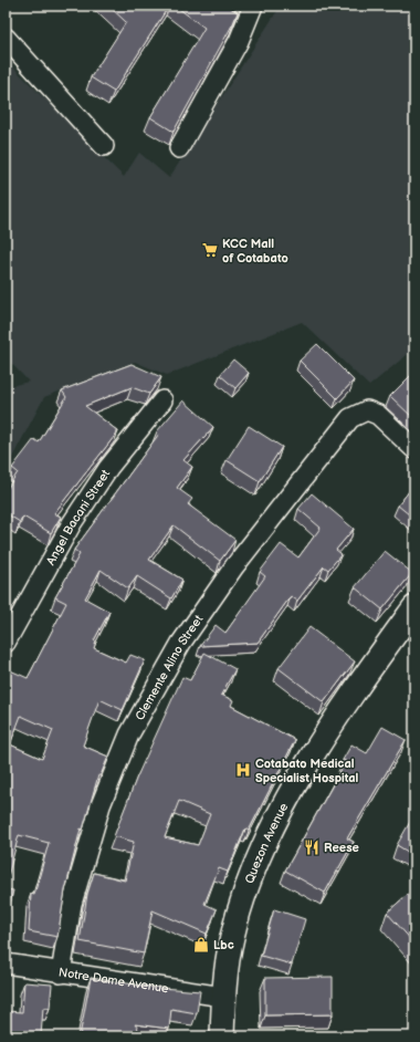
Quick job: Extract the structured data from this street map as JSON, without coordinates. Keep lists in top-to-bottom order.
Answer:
{
  "streets": {
    "main road": ["Quezon Avenue"],
    "street": ["Angel Bacani Street", "Clemente Alino Street", "Notre Dame Avenue"]
  },
  "crossings": [
    ["Clemente Alino Street", "Notre Dame Avenue"],
    ["Quezon Avenue", "Notre Dame Avenue"]
  ],
  "places": {
    "supermarket": ["KCC Mall of Cotabato"],
    "hospital": ["Cotabato Medical Specialist Hospital"],
    "restaurant": ["Reese"],
    "shop": ["Lbc"]
  }
}
